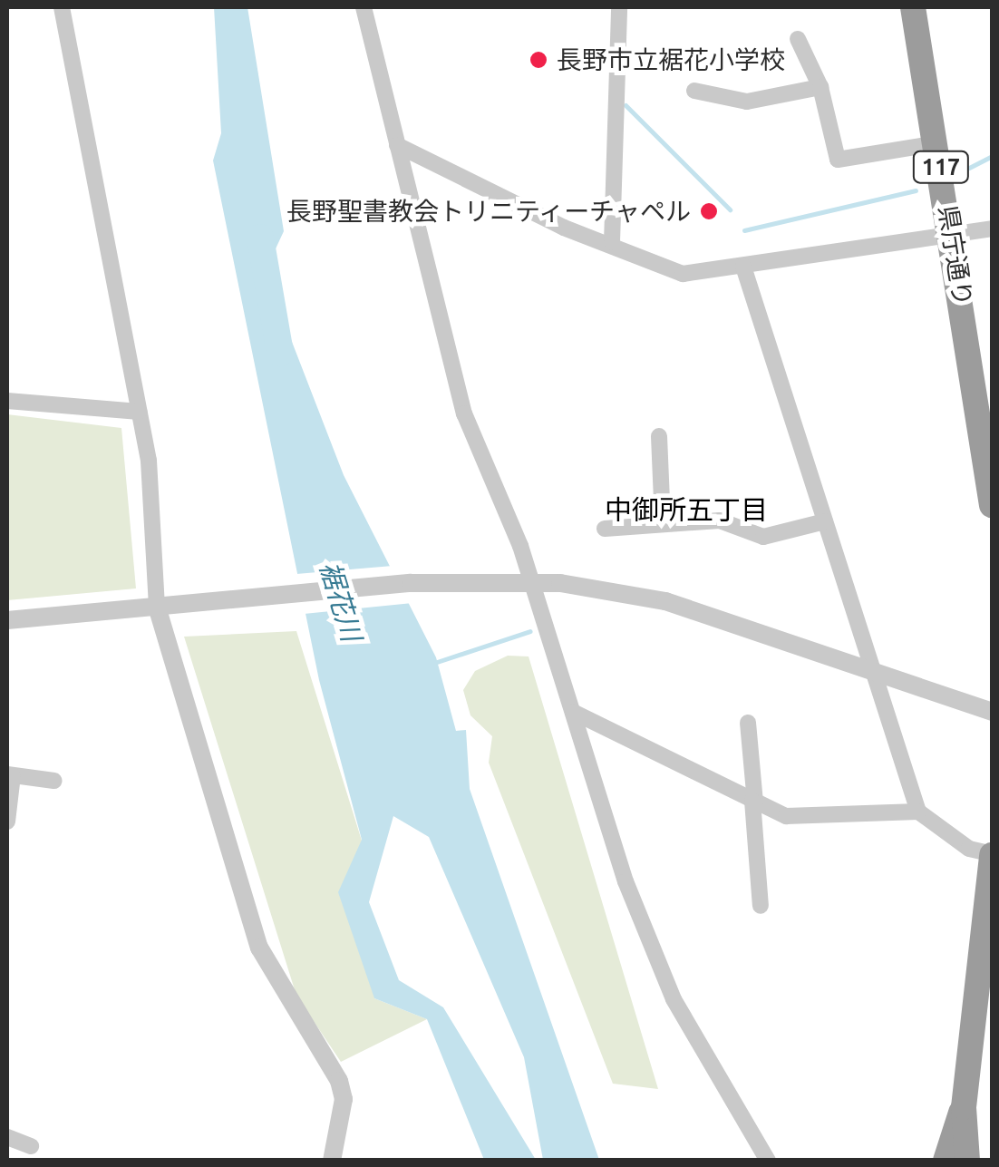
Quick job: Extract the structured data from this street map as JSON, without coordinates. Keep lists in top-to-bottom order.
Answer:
{
  "streets": {
    "highway": ["117", "県庁通り"]
  },
  "districts": ["中御所五丁目"],
  "water": ["裾花川"],
  "places": ["長野市立裾花小学校", "長野聖書教会トリニティーチャペル"]
}
